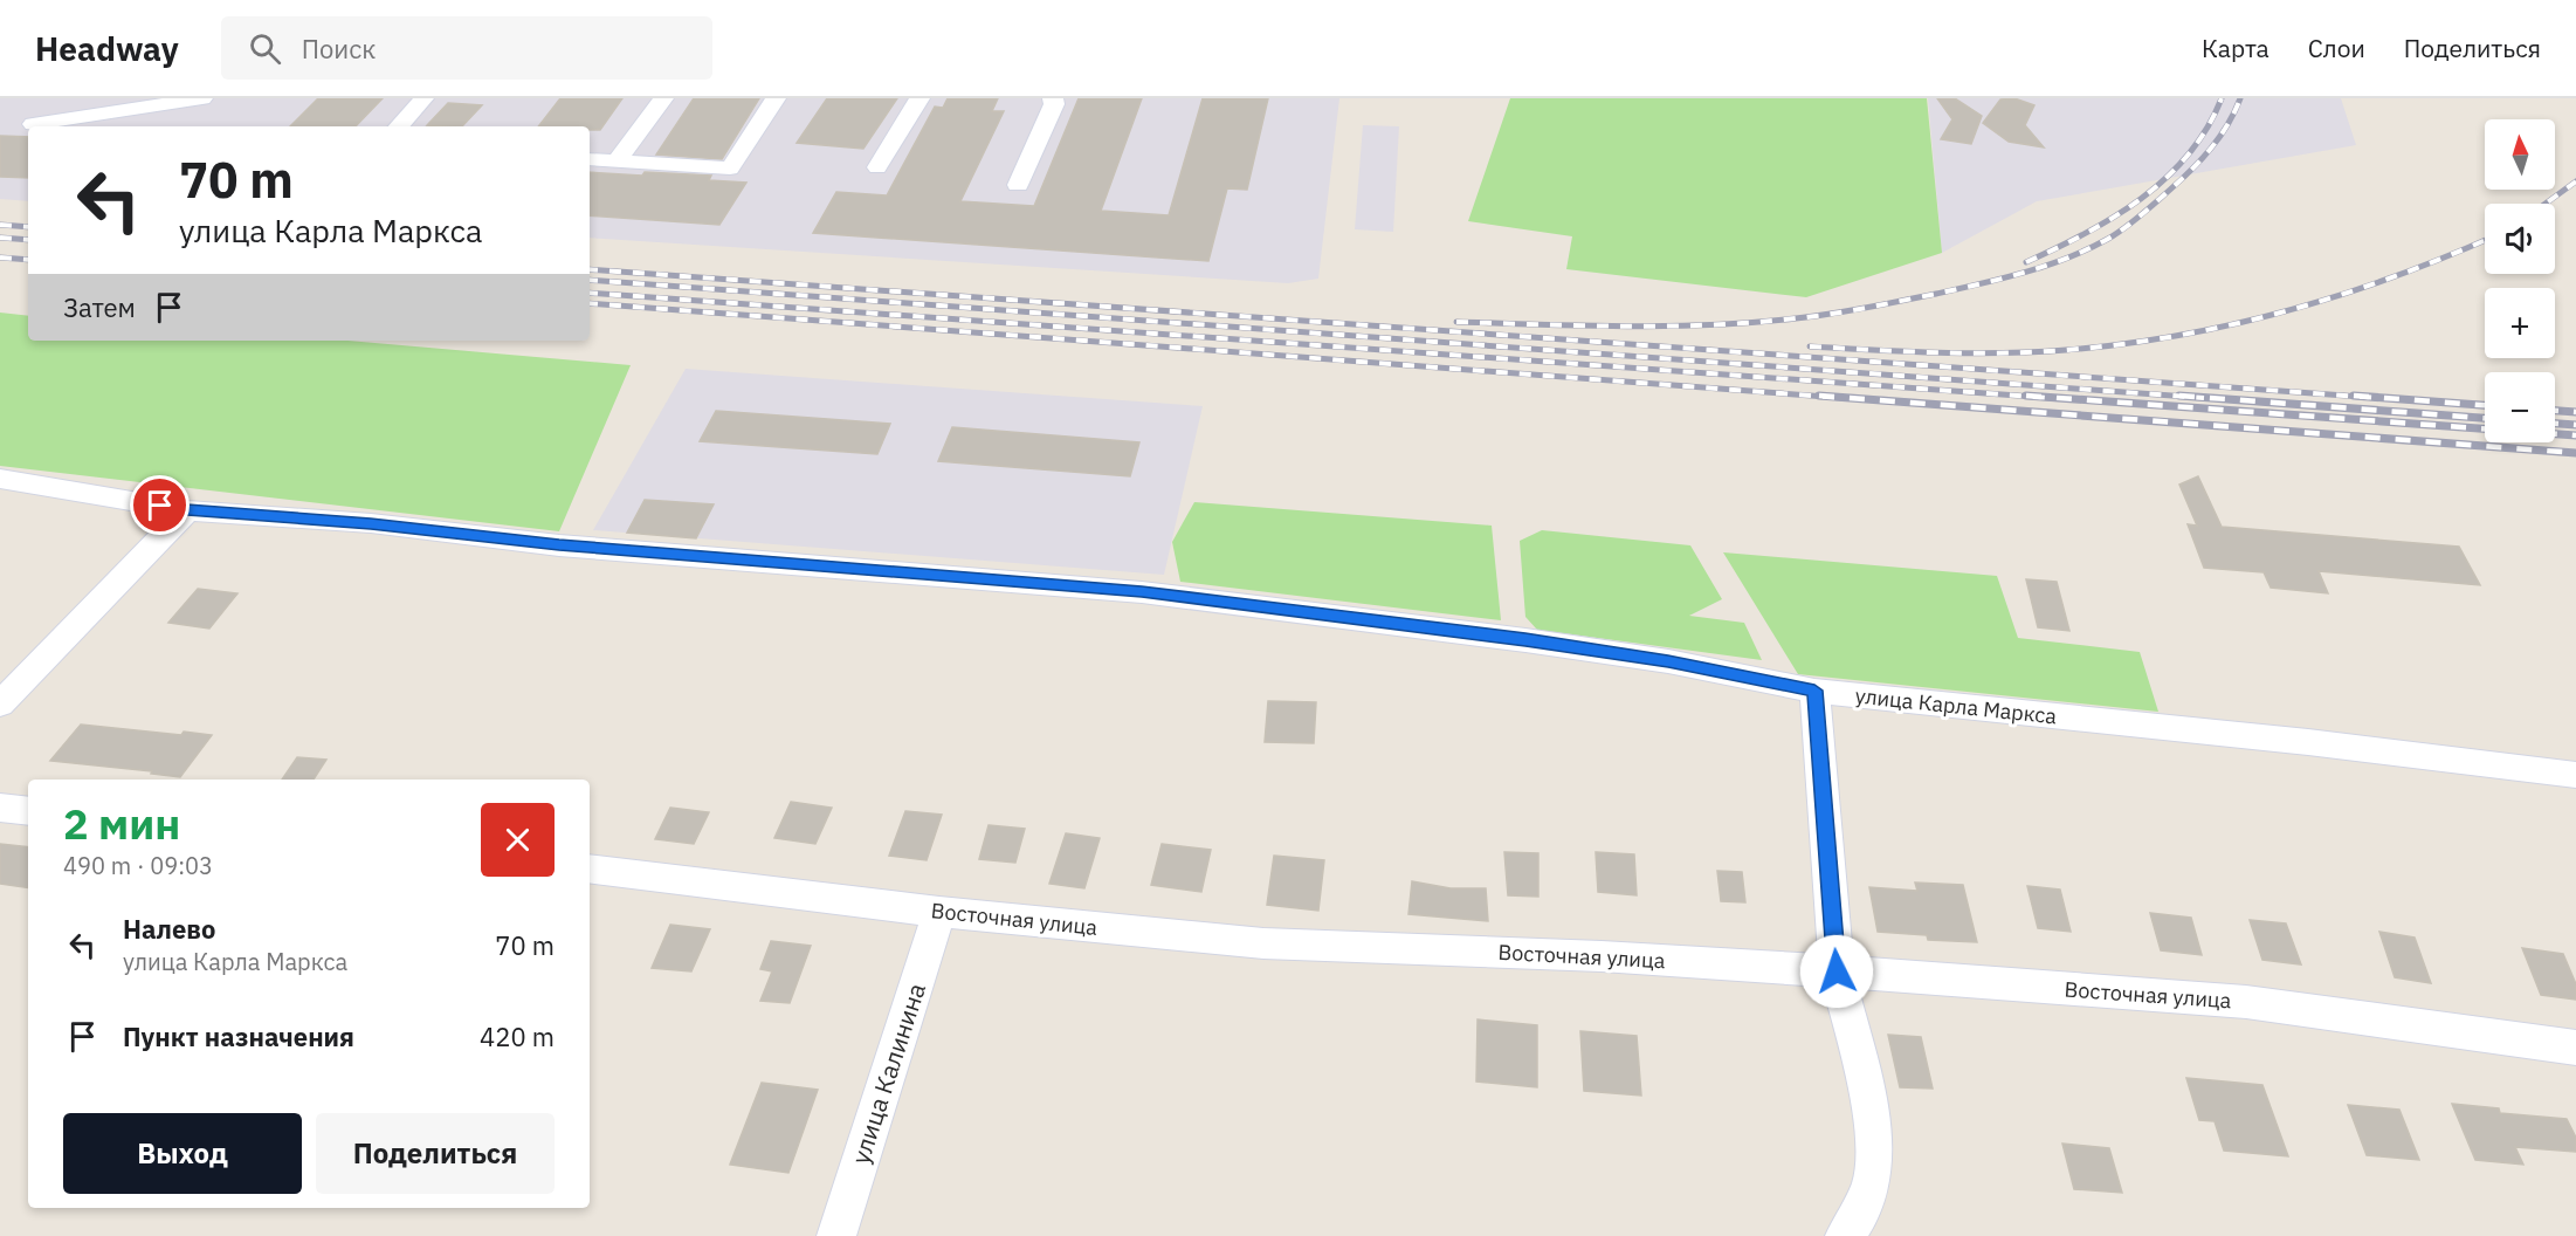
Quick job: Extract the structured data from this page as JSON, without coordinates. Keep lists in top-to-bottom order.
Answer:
{
  "streets": {
    "street": ["улица Карла Маркса", "Восточная улица", "улица Калинина"]
  },
  "crossings": [
    ["Восточная улица", "улица Калинина"]
  ],
  "north": "top",
  "page": {
    "header": "Headway",
    "search": "Поиск",
    "nav": ["Карта", "Слои", "Поделиться"],
    "map_buttons": ["+", "−"],
    "turn": ["70 m", "улица Карла Маркса"],
    "then": "Затем",
    "heading": ["2 мин", "490 m · 09:03"],
    "list": [
      {
        "name": "Налево",
        "note": "улица Карла Маркса",
        "value": "70 m"
      },
      {
        "name": "Пункт назначения",
        "value": "420 m"
      }
    ],
    "buttons": ["Выход", "Поделиться"]
  }
}
